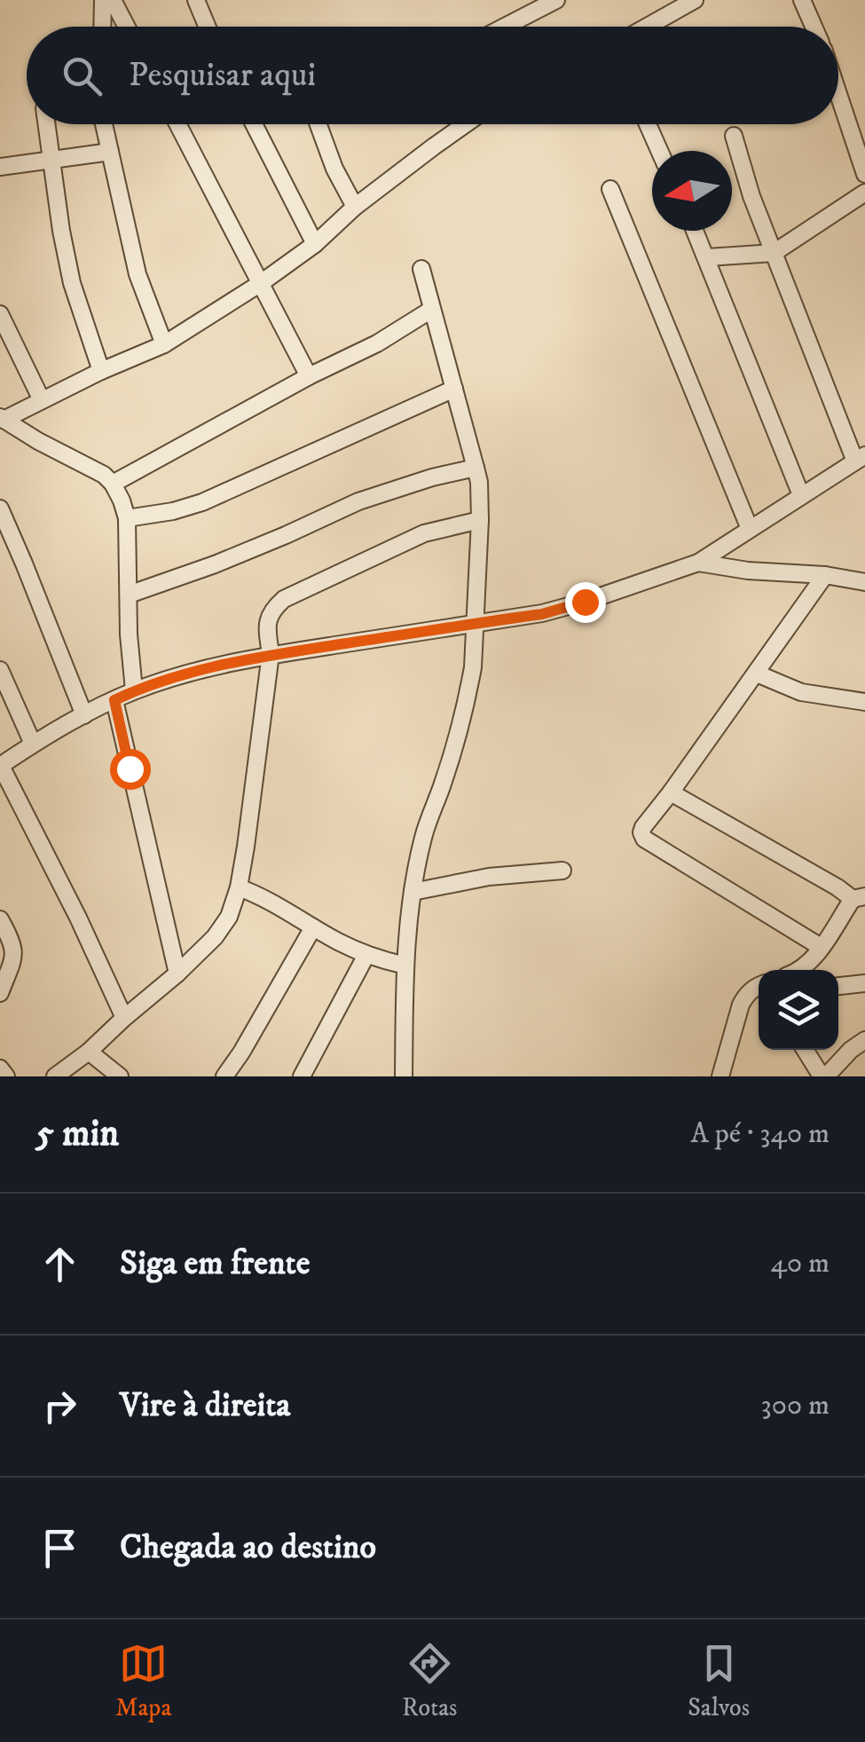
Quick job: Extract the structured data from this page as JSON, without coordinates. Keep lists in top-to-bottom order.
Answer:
{
  "north": "left",
  "page": {
    "search": "Pesquisar aqui",
    "heading": ["5 min", "A pé · 340 m"],
    "list": [
      ["Siga em frente", "40 m"],
      ["Vire à direita", "300 m"],
      "Chegada ao destino"
    ],
    "nav": ["Mapa", "Rotas", "Salvos"]
  }
}
